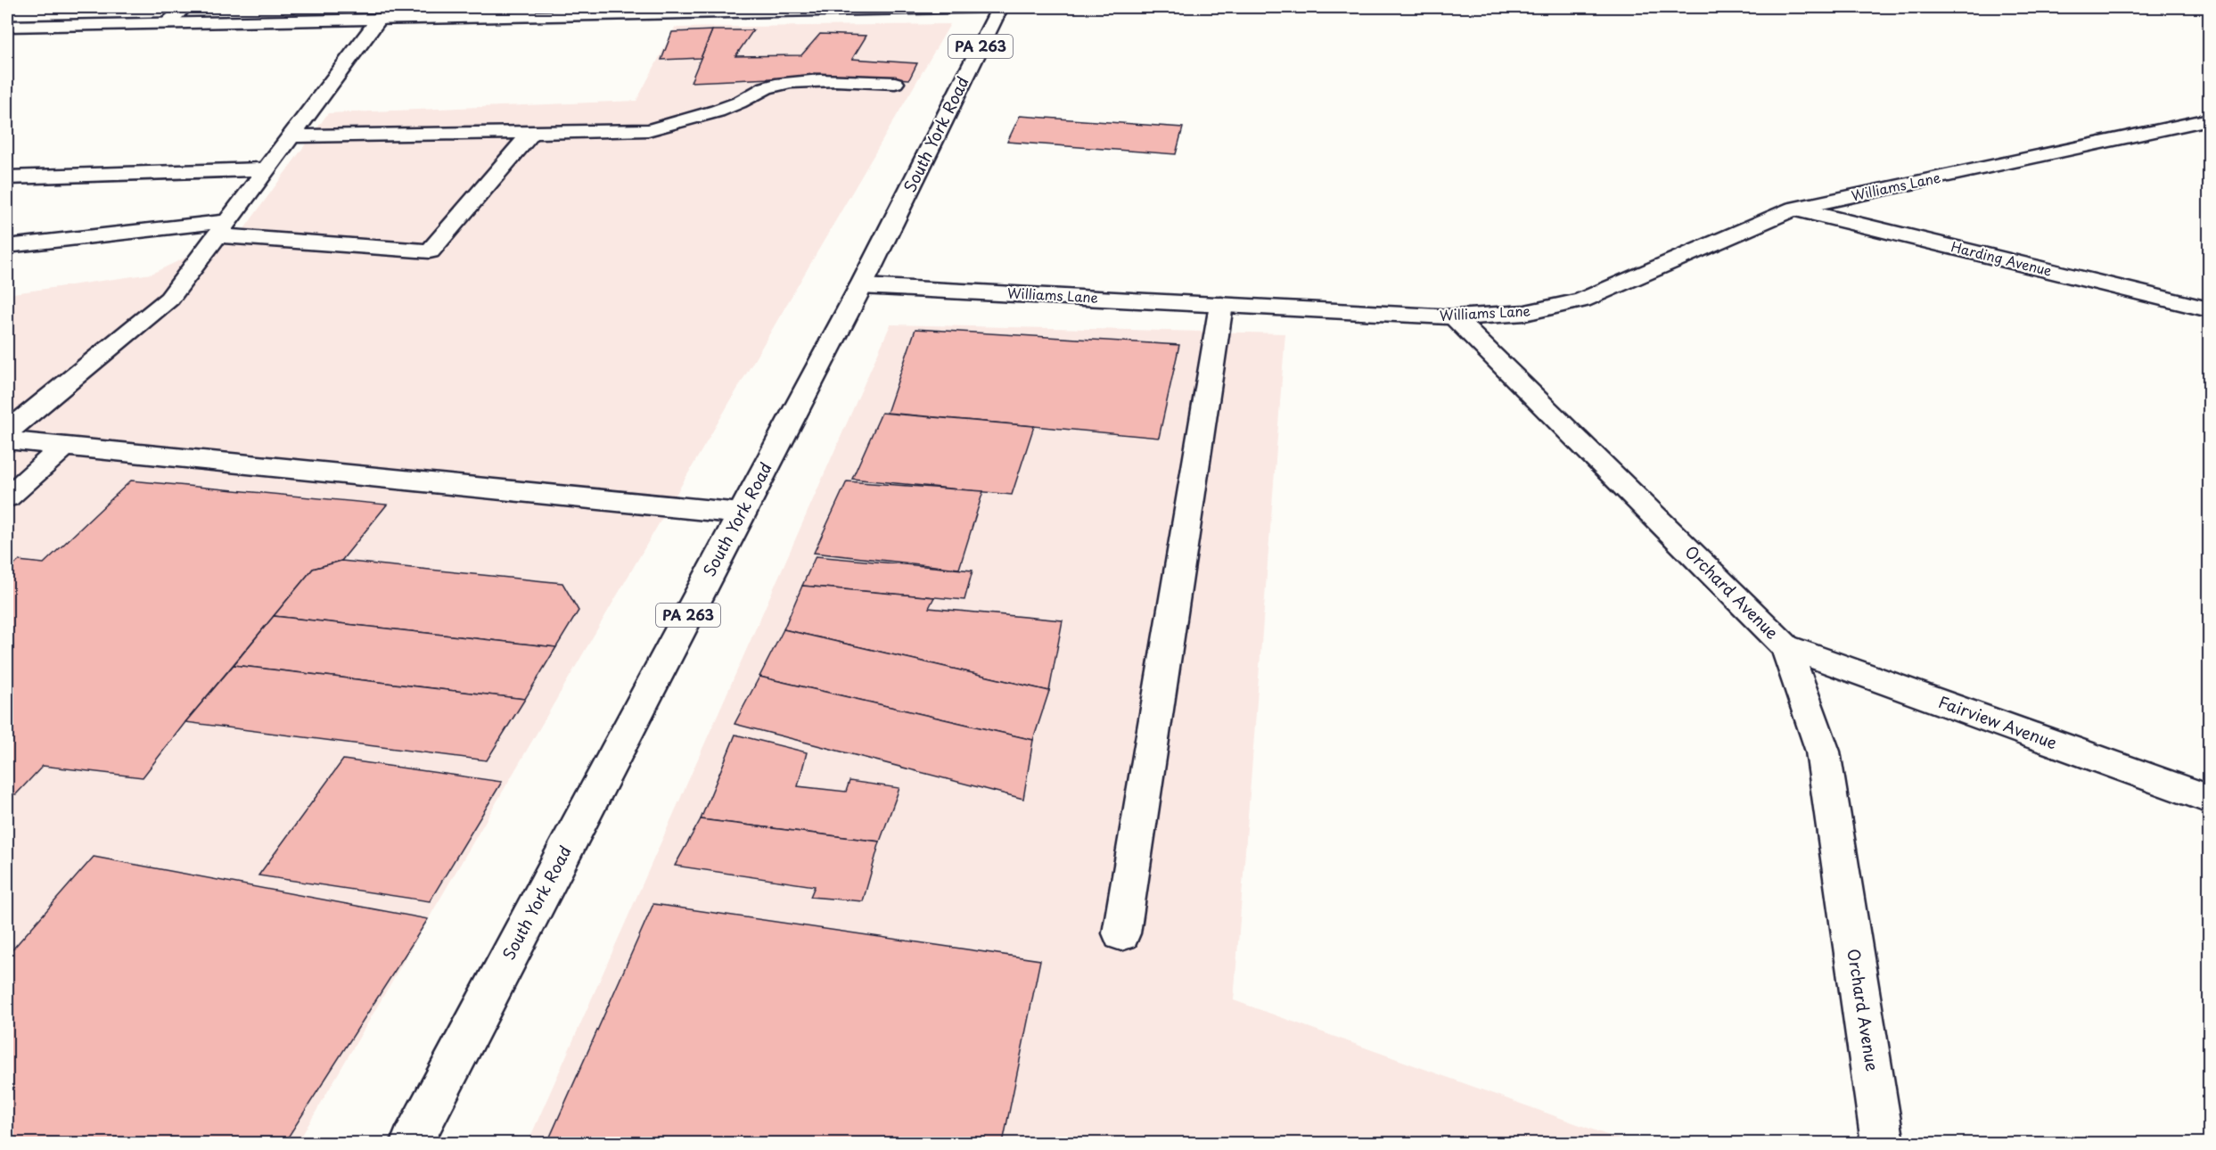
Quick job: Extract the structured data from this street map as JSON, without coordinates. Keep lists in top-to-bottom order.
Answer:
{
  "streets": {
    "main road": [
      "PA 263",
      "South York Road",
      "Williams Lane",
      "Harding Avenue",
      "Orchard Avenue",
      "Fairview Avenue"
    ]
  },
  "crossings": [
    ["South York Road", "Williams Lane"],
    ["Williams Lane", "Harding Avenue"],
    ["Williams Lane", "Orchard Avenue"],
    ["Orchard Avenue", "Fairview Avenue"]
  ]
}
